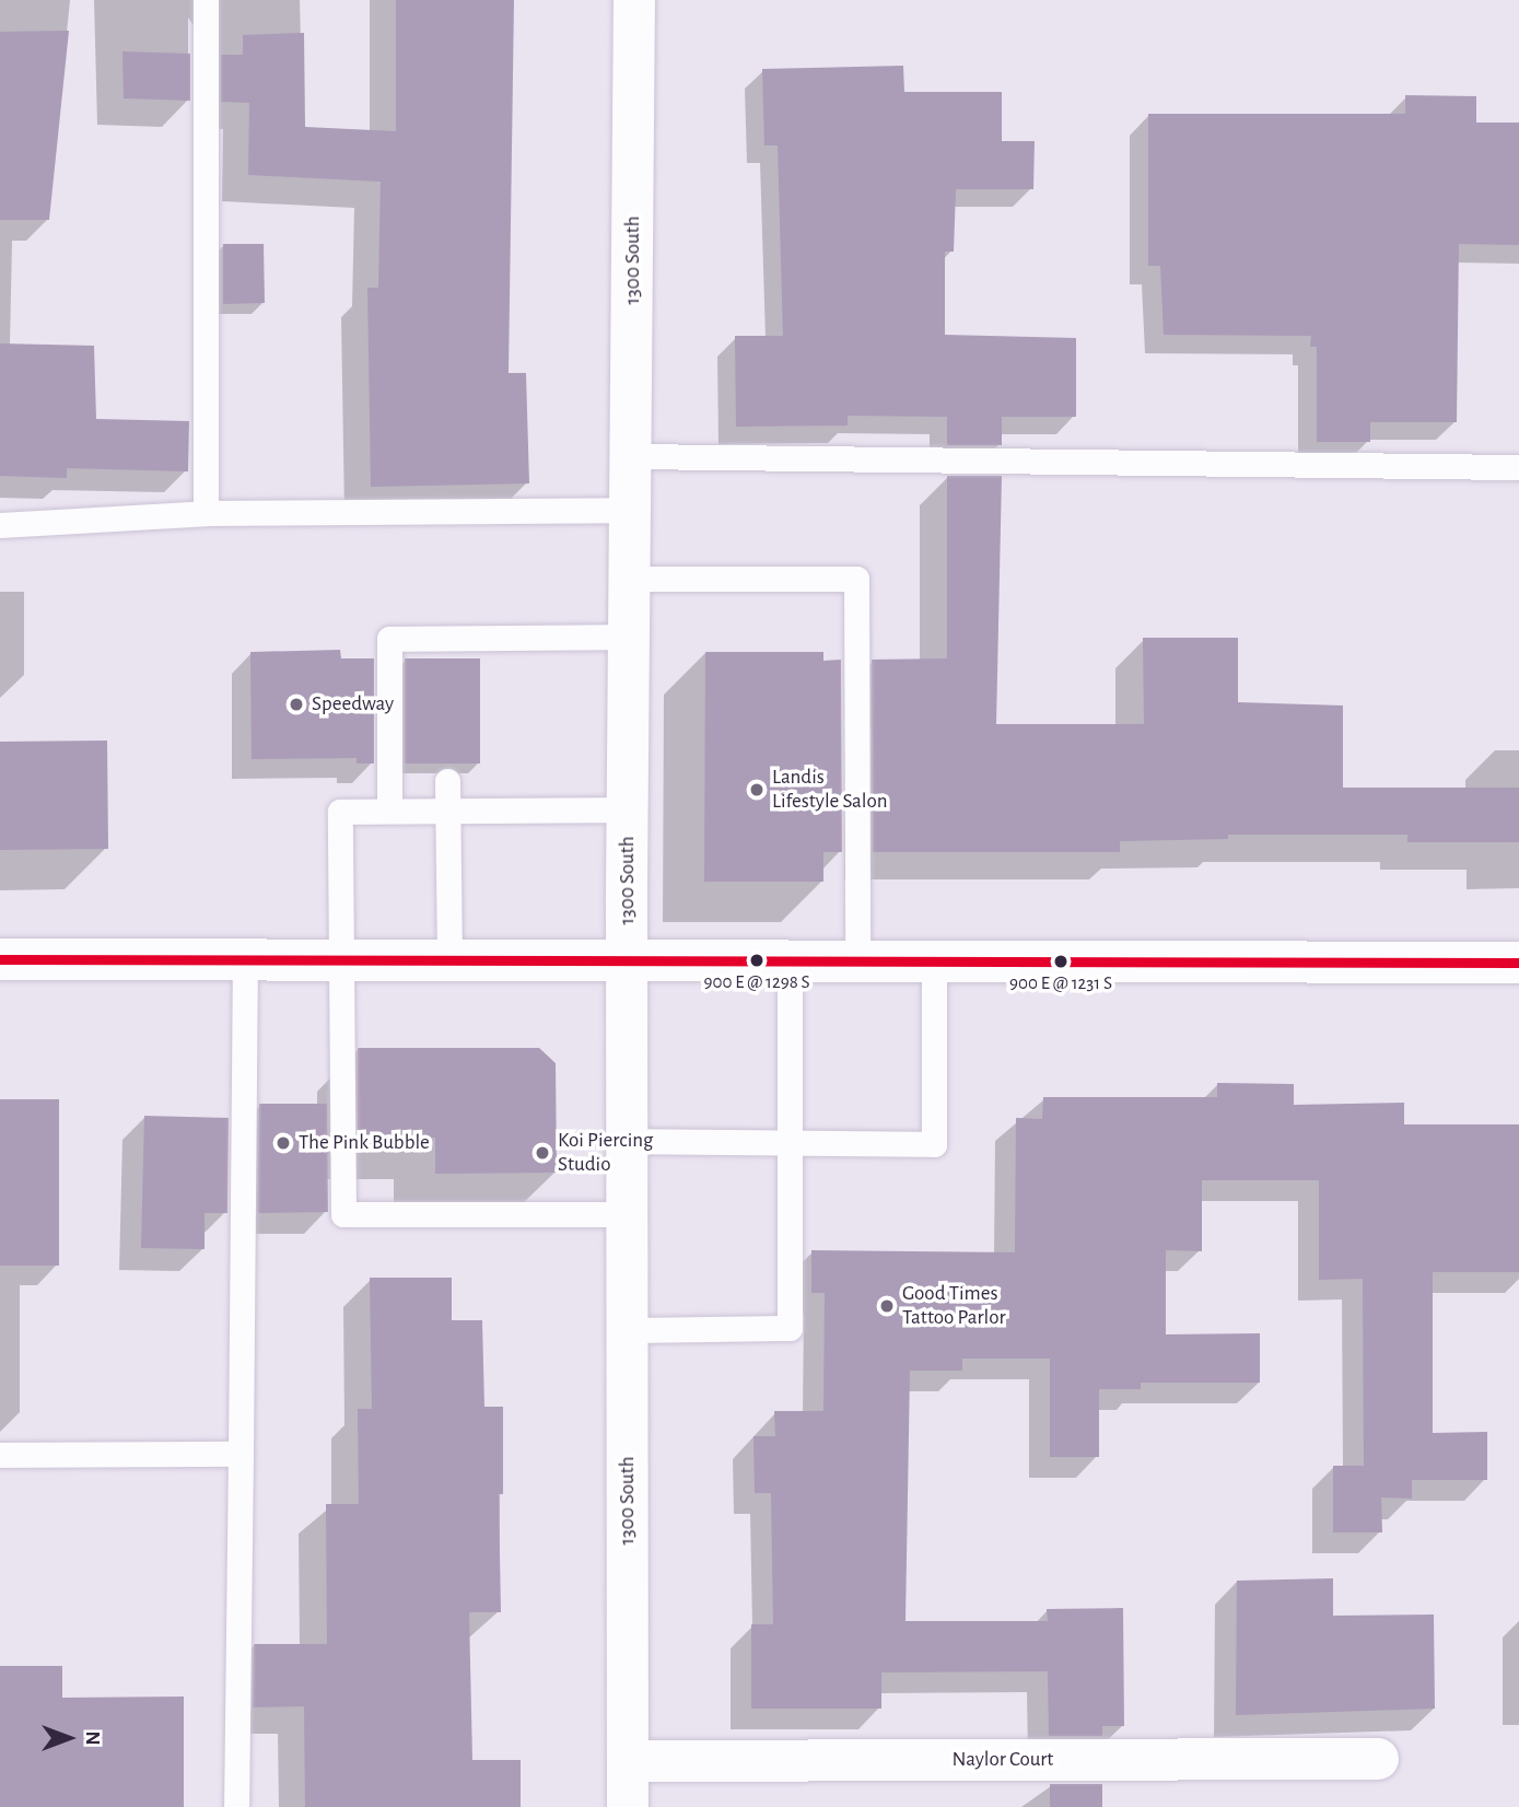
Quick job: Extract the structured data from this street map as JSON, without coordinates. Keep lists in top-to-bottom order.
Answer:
{
  "streets": {
    "street": ["1300 South", "Naylor Court"]
  },
  "crossings": [
    ["1300 South", "Naylor Court"]
  ],
  "places": [
    "Speedway",
    "Landis Lifestyle Salon",
    "900 E @ 1298 S",
    "900 E @ 1231 S",
    "The Pink Bubble",
    "Koi Piercing Studio",
    "Good Times Tattoo Parlor"
  ],
  "north": "right"
}
